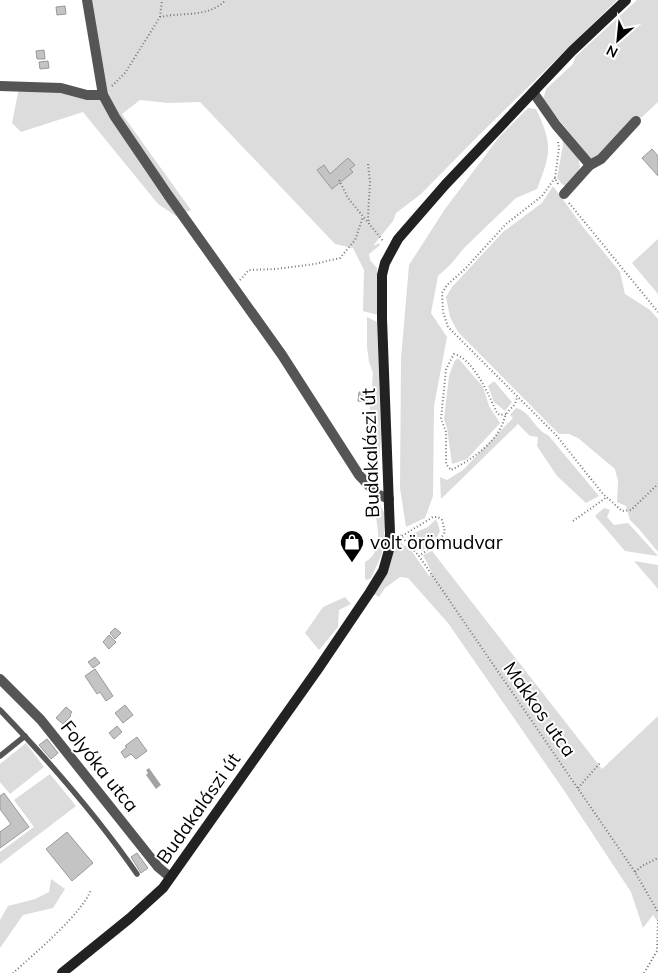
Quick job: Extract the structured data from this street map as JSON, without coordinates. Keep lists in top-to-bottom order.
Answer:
{
  "streets": {
    "main road": ["Budakalászi út"],
    "street": ["Folyóka utca"],
    "path": ["Makkos utca"]
  },
  "crossings": [
    ["Budakalászi út", "Folyóka utca"]
  ],
  "places": {
    "shop": ["volt örömudvar"]
  },
  "north": "bottom left"
}
